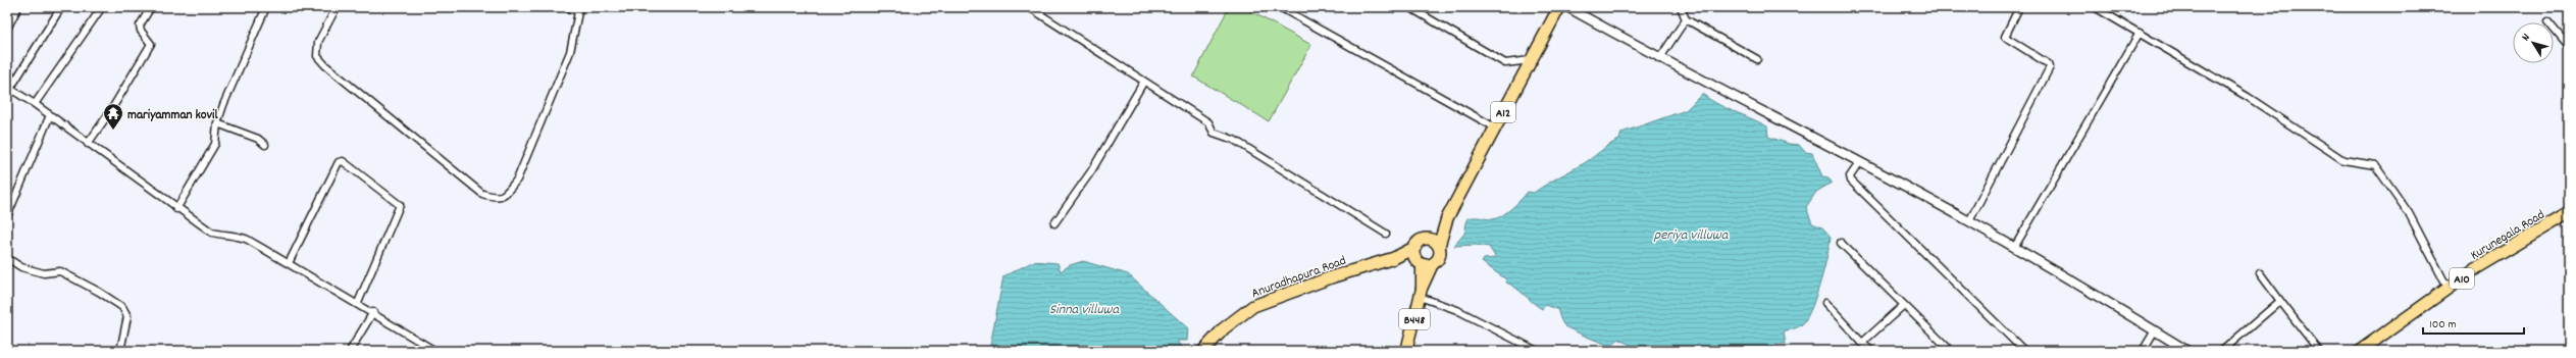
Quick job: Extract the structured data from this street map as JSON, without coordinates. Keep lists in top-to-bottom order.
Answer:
{
  "streets": {
    "highway": [
      "A12",
      "Kurunegala Road",
      "Anuradhapura Road",
      "A10"
    ],
    "main road": ["B448"]
  },
  "crossings": [
    ["A12", "Anuradhapura Road"],
    ["A12", "B448"],
    ["Anuradhapura Road", "B448"]
  ],
  "water": ["periya villuwa", "Sinna villuwa"],
  "places": {
    "temple": ["mariyamman kovil"]
  },
  "scale_bar": "100 m",
  "north": "top left"
}
